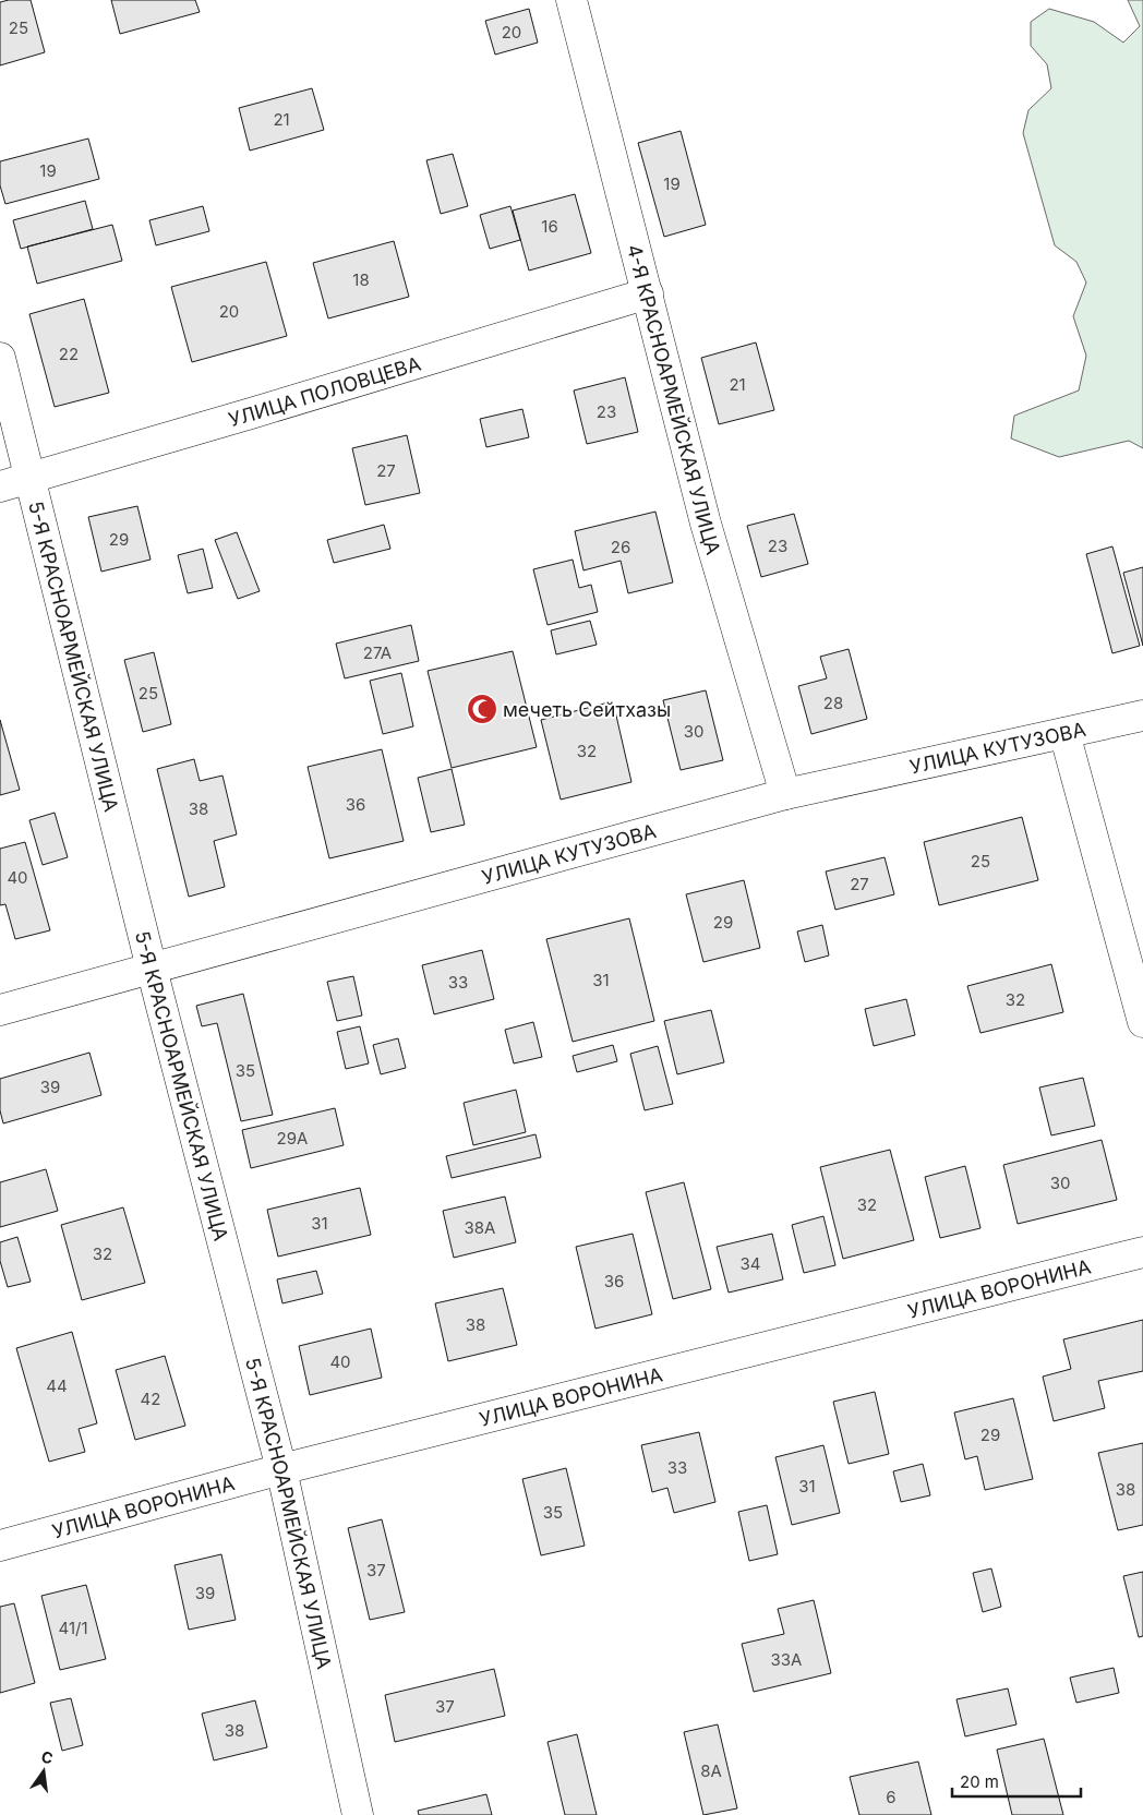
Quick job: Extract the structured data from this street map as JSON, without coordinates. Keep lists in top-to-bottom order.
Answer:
{
  "streets": {
    "street": [
      "УЛИЦА ПОЛОВЦЕВА",
      "4-Я КРАСНОАРМЕЙСКАЯ УЛИЦА",
      "5-Я КРАСНОАРМЕЙСКАЯ УЛИЦА",
      "УЛИЦА КУТУЗОВА",
      "УЛИЦА ВОРОНИНА"
    ]
  },
  "crossings": [
    ["УЛИЦА ПОЛОВЦЕВА", "4-Я КРАСНОАРМЕЙСКАЯ УЛИЦА"],
    ["УЛИЦА ПОЛОВЦЕВА", "5-Я КРАСНОАРМЕЙСКАЯ УЛИЦА"],
    ["4-Я КРАСНОАРМЕЙСКАЯ УЛИЦА", "УЛИЦА КУТУЗОВА"],
    ["5-Я КРАСНОАРМЕЙСКАЯ УЛИЦА", "УЛИЦА КУТУЗОВА"],
    ["5-Я КРАСНОАРМЕЙСКАЯ УЛИЦА", "УЛИЦА ВОРОНИНА"]
  ],
  "places": {
    "mosque": ["мечеть Сейтхазы"]
  },
  "house_numbers": [
    "25",
    "20",
    "21",
    "19",
    "19",
    "16",
    "18",
    "20",
    "22",
    "21",
    "23",
    "27",
    "29",
    "23",
    "26",
    "27А",
    "25",
    "28",
    "30",
    "32",
    "36",
    "38",
    "25",
    "40",
    "27",
    "29",
    "31",
    "33",
    "32",
    "35",
    "39",
    "29А",
    "30",
    "32",
    "31",
    "38А",
    "32",
    "34",
    "36",
    "38",
    "40",
    "44",
    "42",
    "29",
    "33",
    "31",
    "38",
    "35",
    "37",
    "39",
    "41/1",
    "33А",
    "37",
    "38",
    "8А",
    "6"
  ],
  "scale_bar": "20 m",
  "north": "top"
}
